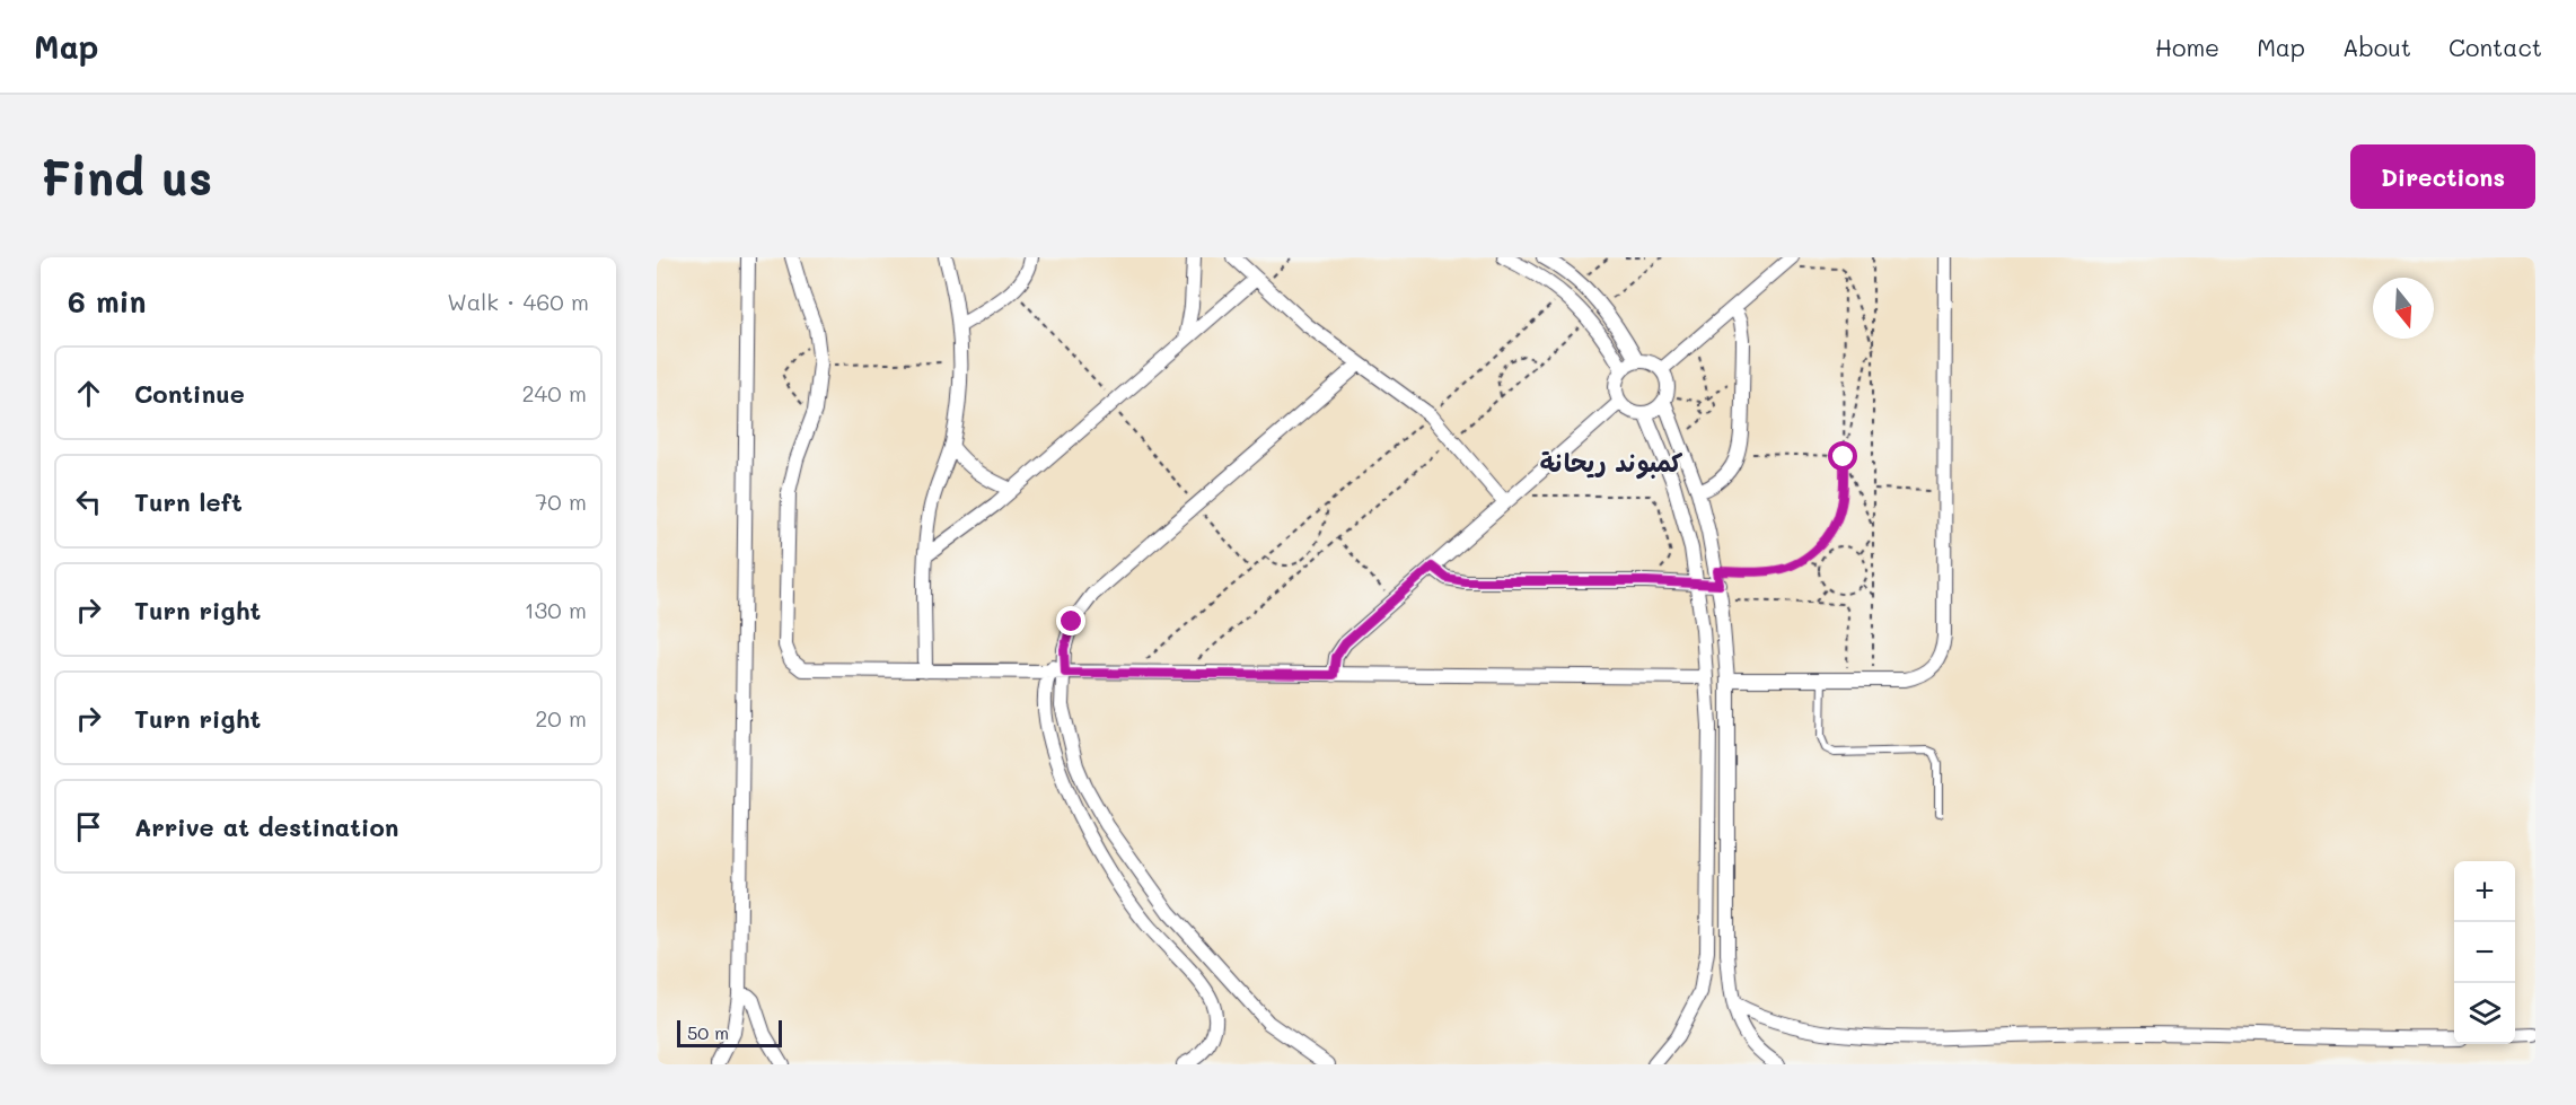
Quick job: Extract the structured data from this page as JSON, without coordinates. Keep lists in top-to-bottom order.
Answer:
{
  "districts": ["كمبوند ريحانة"],
  "scale_bar": "50 m",
  "north": "bottom",
  "page": {
    "header": "Map",
    "nav": [
      "Home",
      "Map",
      "About",
      "Contact"
    ],
    "buttons": "Directions",
    "title": "Find us",
    "heading": ["6 min", "Walk · 460 m"],
    "list": [
      ["Continue", "240 m"],
      ["Turn left", "70 m"],
      ["Turn right", "130 m"],
      ["Turn right", "20 m"],
      "Arrive at destination"
    ],
    "map_buttons": ["+", "−"],
    "scale": "50 m"
  }
}
